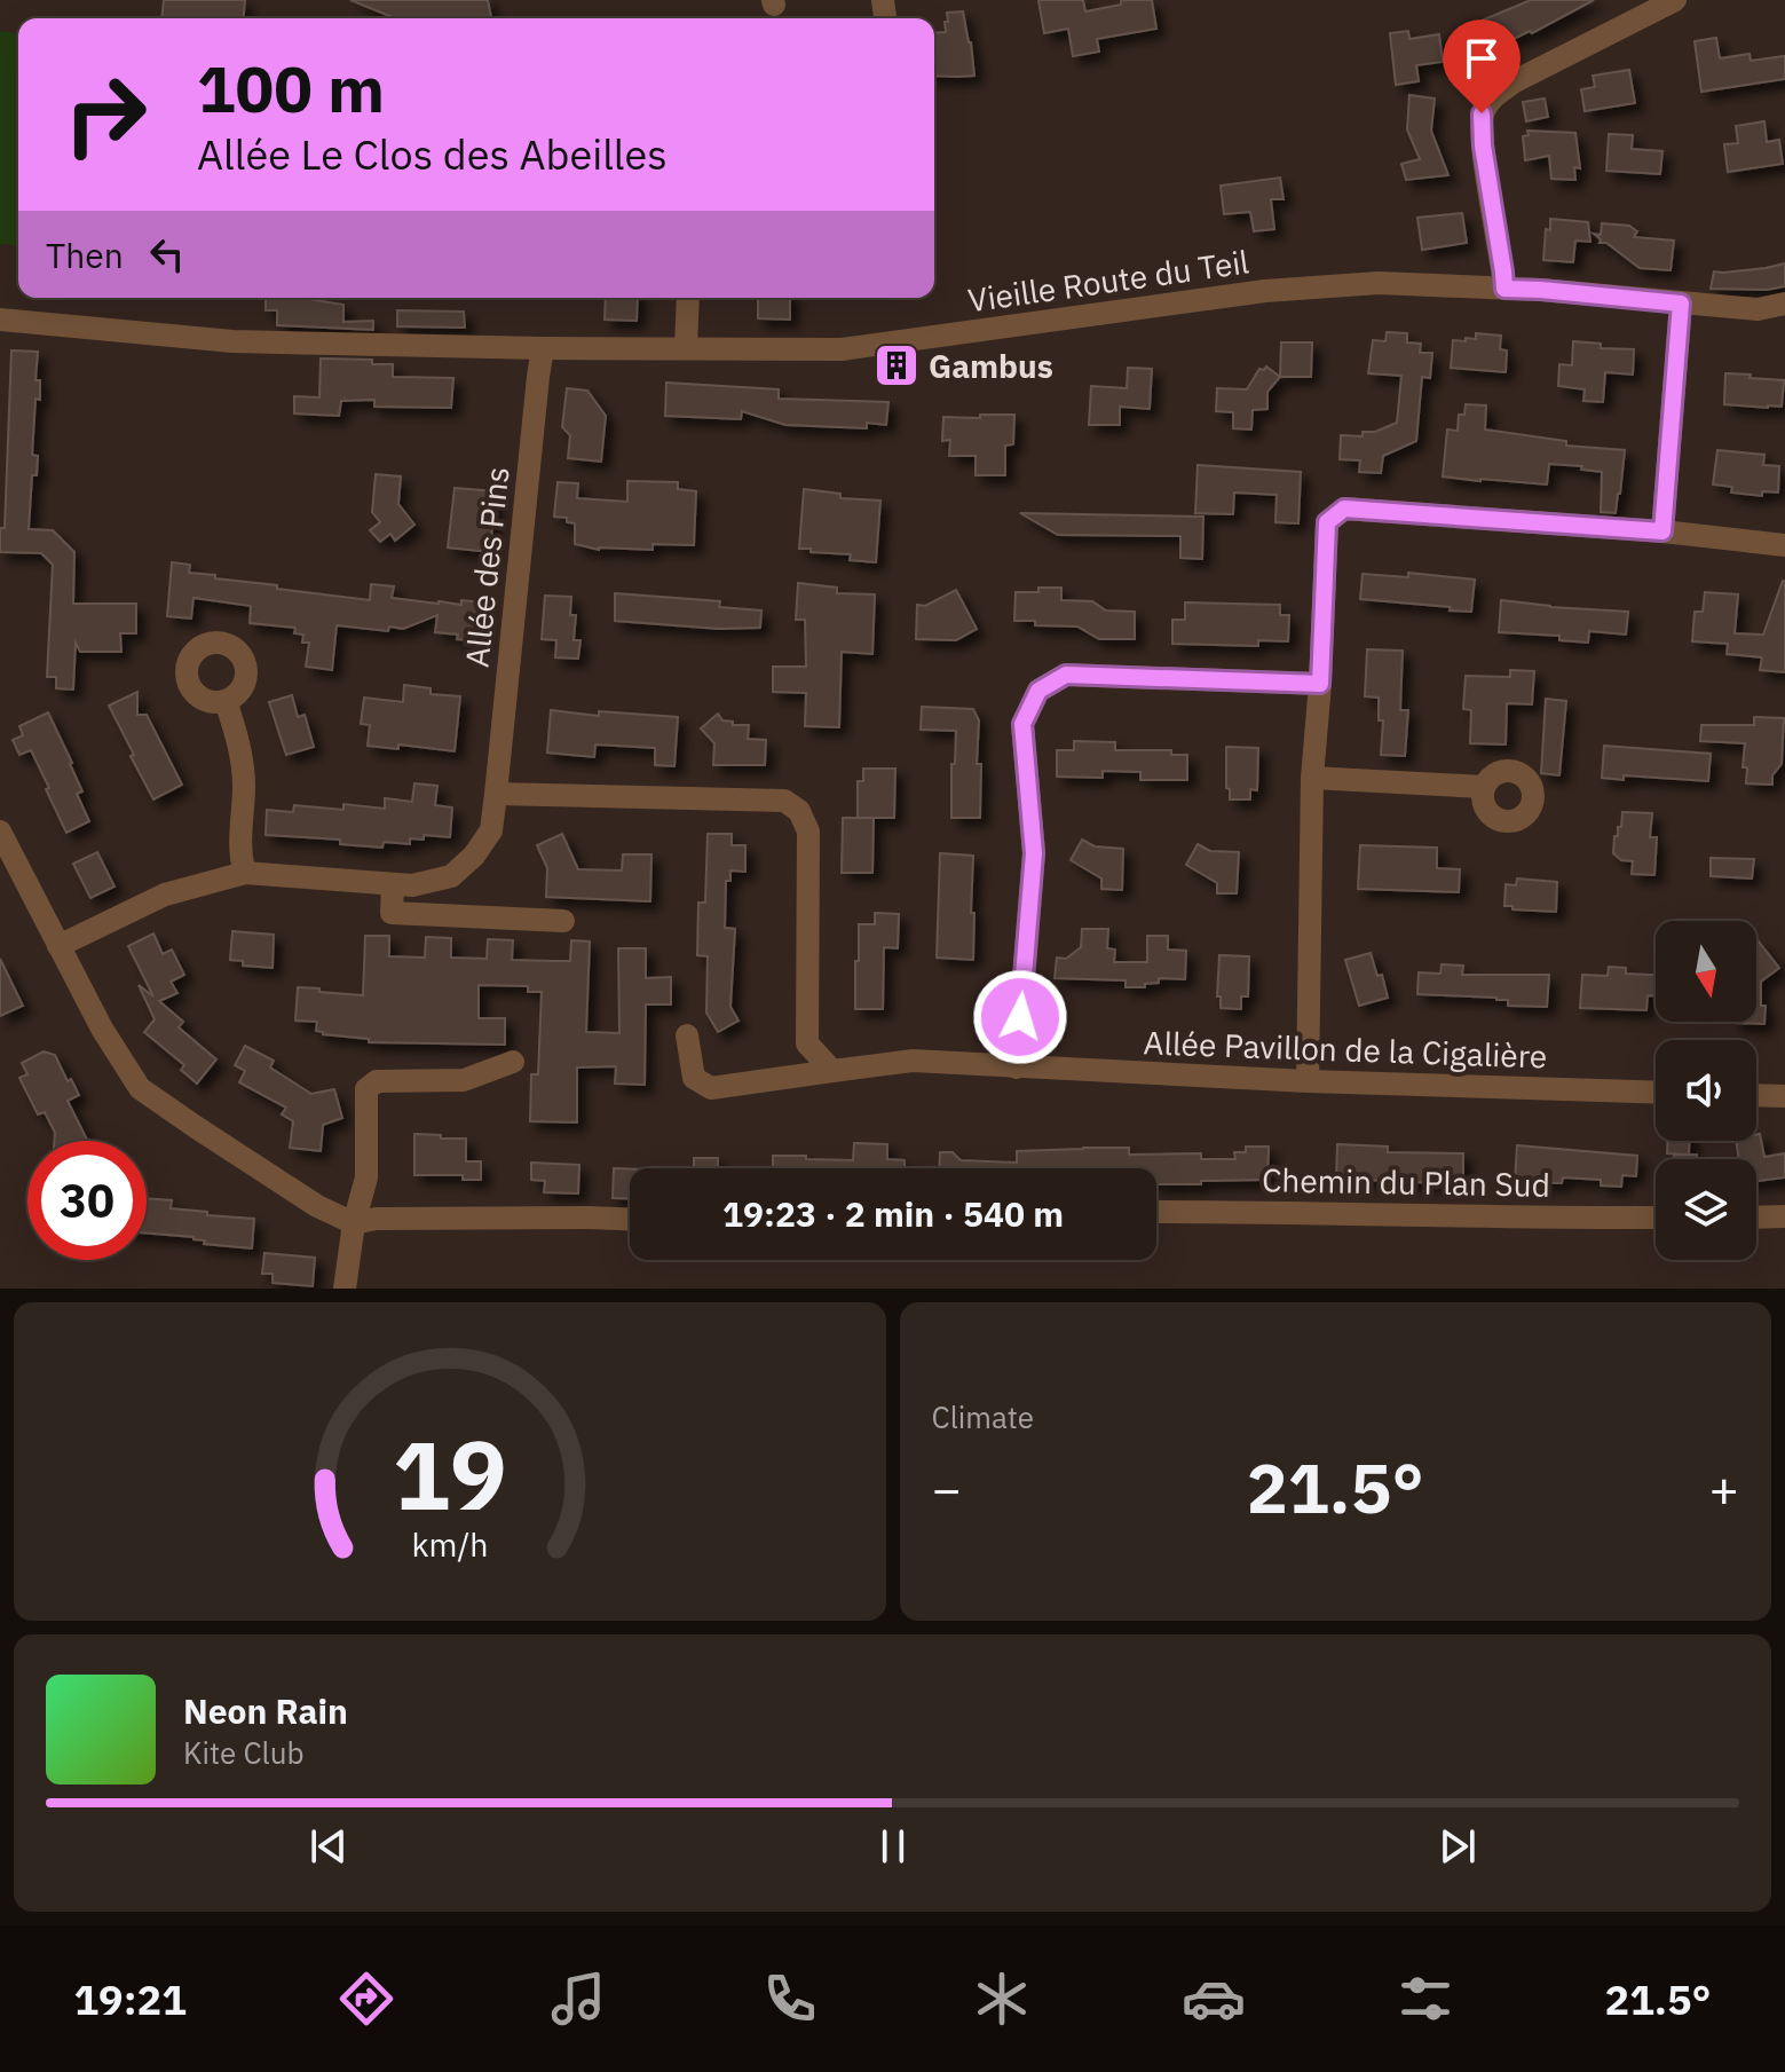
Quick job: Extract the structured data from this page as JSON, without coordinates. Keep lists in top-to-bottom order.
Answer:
{
  "streets": {
    "street": [
      "Vieille Route du Teil",
      "Allée des Pins",
      "Allée Pavillon de la Cigalière",
      "Chemin du Plan Sud"
    ]
  },
  "crossings": [
    ["Vieille Route du Teil", "Allée des Pins"]
  ],
  "places": {
    "building": ["Gambus"]
  },
  "north": "bottom",
  "page": {
    "turn": ["100 m", "Allée Le Clos des Abeilles"],
    "then": "Then",
    "limit": "30",
    "trip": "19:23 · 2 min · 540 m",
    "tile": "Climate",
    "heat": ["−", "21.5°", "+"],
    "song": ["Neon Rain", "Kite Club"],
    "tabs": ["19:21", "21.5°"],
    "gauge": ["19", "km/h"]
  }
}
